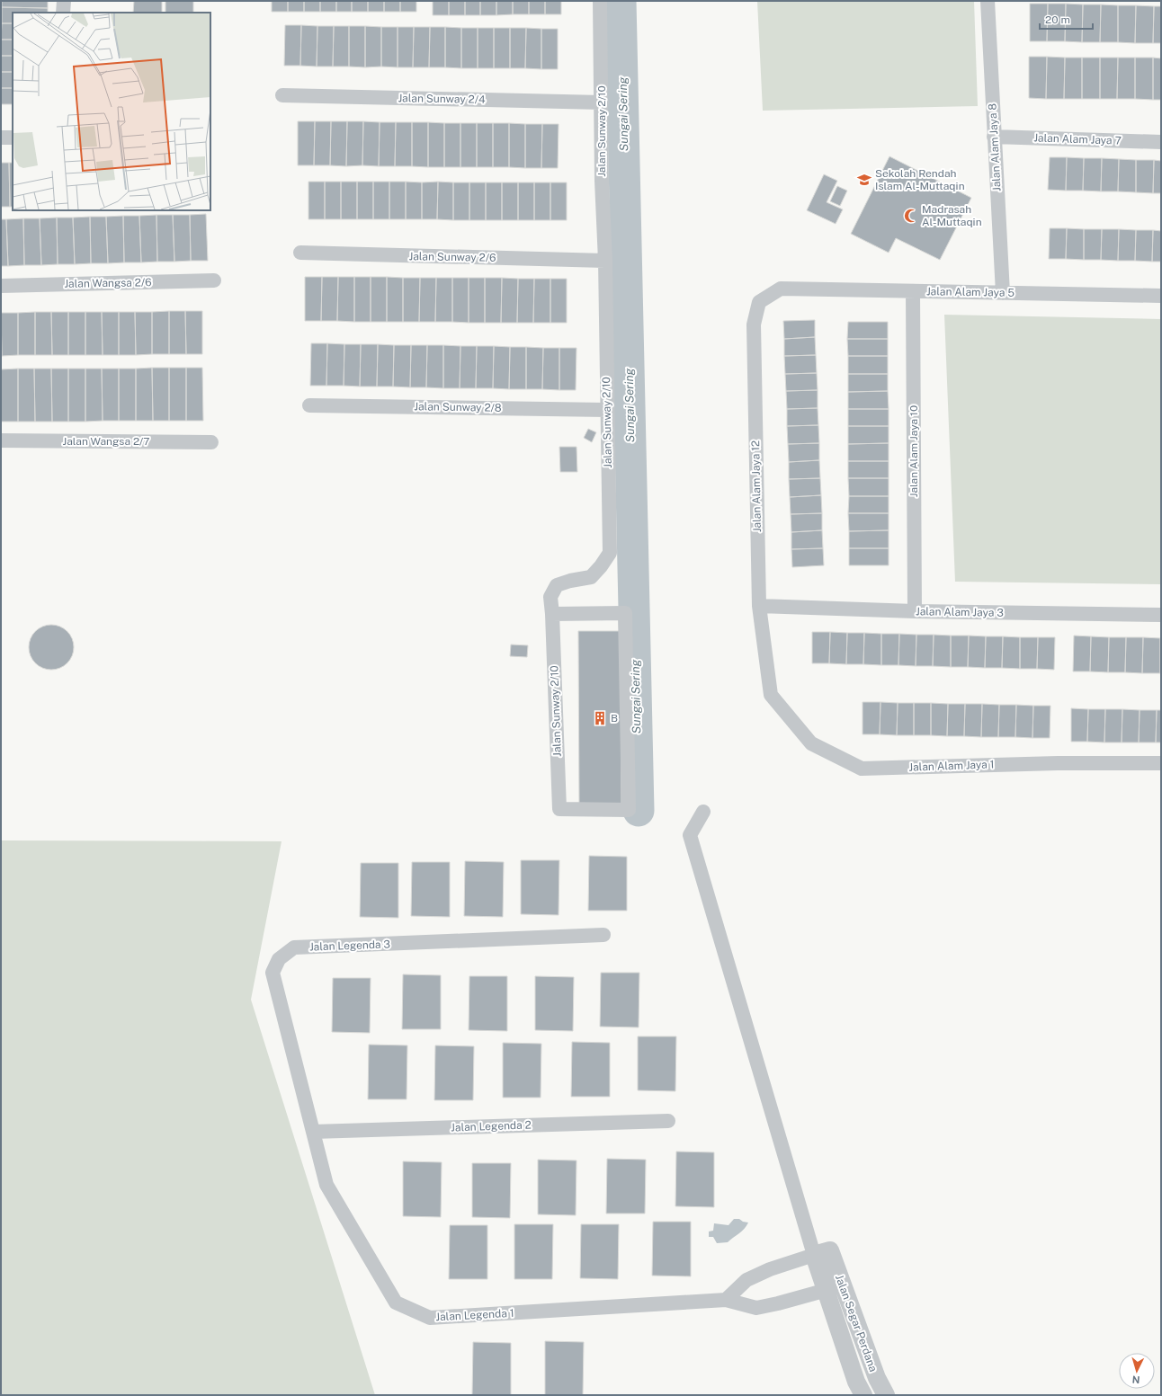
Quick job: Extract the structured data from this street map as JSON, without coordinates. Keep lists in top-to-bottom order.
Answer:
{
  "streets": {
    "street": [
      "Jalan Sunway 2/4",
      "Jalan Sunway 2/10",
      "Jalan Alam Jaya 7",
      "Jalan Alam Jaya 8",
      "Jalan Sunway 2/6",
      "Jalan Wangsa 2/6",
      "Jalan Alam Jaya 5",
      "Jalan Sunway 2/8",
      "Jalan Wangsa 2/7",
      "Jalan Alam Jaya 10",
      "Jalan Alam Jaya 12",
      "Jalan Alam Jaya 3",
      "Jalan Alam Jaya 1",
      "Jalan Legenda 3",
      "Jalan Legenda 2",
      "Jalan Legenda 1",
      "Jalan Segar Perdana"
    ]
  },
  "crossings": [
    ["Jalan Sunway 2/4", "Jalan Sunway 2/10"],
    ["Jalan Sunway 2/10", "Jalan Sunway 2/6"],
    ["Jalan Sunway 2/10", "Jalan Sunway 2/8"],
    ["Jalan Alam Jaya 7", "Jalan Alam Jaya 8"],
    ["Jalan Alam Jaya 8", "Jalan Alam Jaya 5"],
    ["Jalan Alam Jaya 5", "Jalan Alam Jaya 10"],
    ["Jalan Alam Jaya 5", "Jalan Alam Jaya 12"],
    ["Jalan Alam Jaya 10", "Jalan Alam Jaya 3"],
    ["Jalan Alam Jaya 12", "Jalan Alam Jaya 3"],
    ["Jalan Alam Jaya 12", "Jalan Alam Jaya 1"],
    ["Jalan Legenda 3", "Jalan Legenda 2"],
    ["Jalan Legenda 3", "Jalan Legenda 1"],
    ["Jalan Legenda 2", "Jalan Legenda 1"],
    ["Jalan Legenda 1", "Jalan Segar Perdana"]
  ],
  "water": ["Sungai Sering"],
  "places": {
    "school or university": ["Sekolah Rendah Islam Al-Muttaqin"],
    "mosque": ["Madrasah Al-Muttaqin"],
    "building": ["B"]
  },
  "scale_bar": "20 m",
  "north": "bottom"
}
